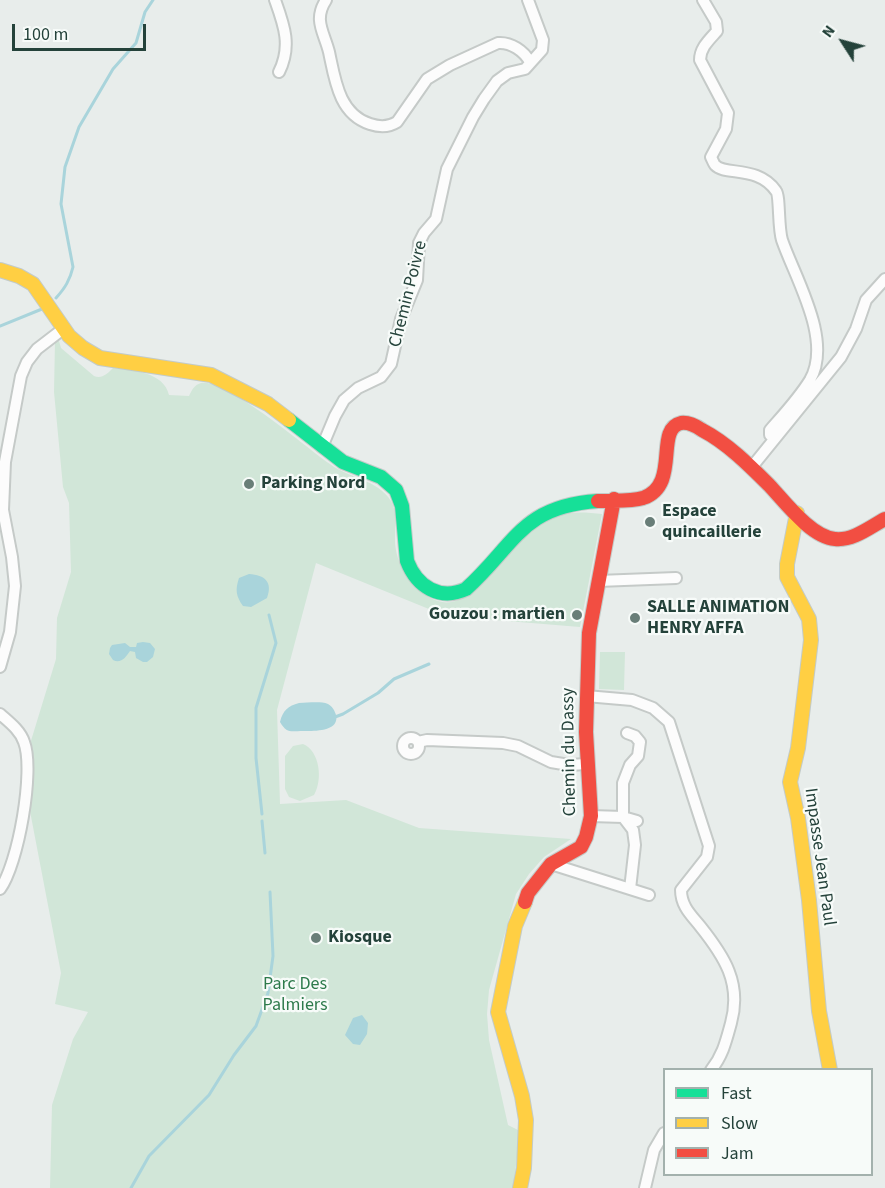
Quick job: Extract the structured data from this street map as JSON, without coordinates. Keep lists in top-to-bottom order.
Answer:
{
  "streets": {
    "street": ["Chemin Poivre", "Chemin du Dassy", "Impasse Jean Paul"]
  },
  "parks": ["Parc Des Palmiers"],
  "places": [
    "Parking Nord",
    "Espace quincaillerie",
    "Gouzou : martien",
    "SALLE ANIMATION HENRY AFFA",
    "Kiosque"
  ],
  "legend": ["Fast", "Slow", "Jam"],
  "scale_bar": "100 m",
  "north": "top left"
}
